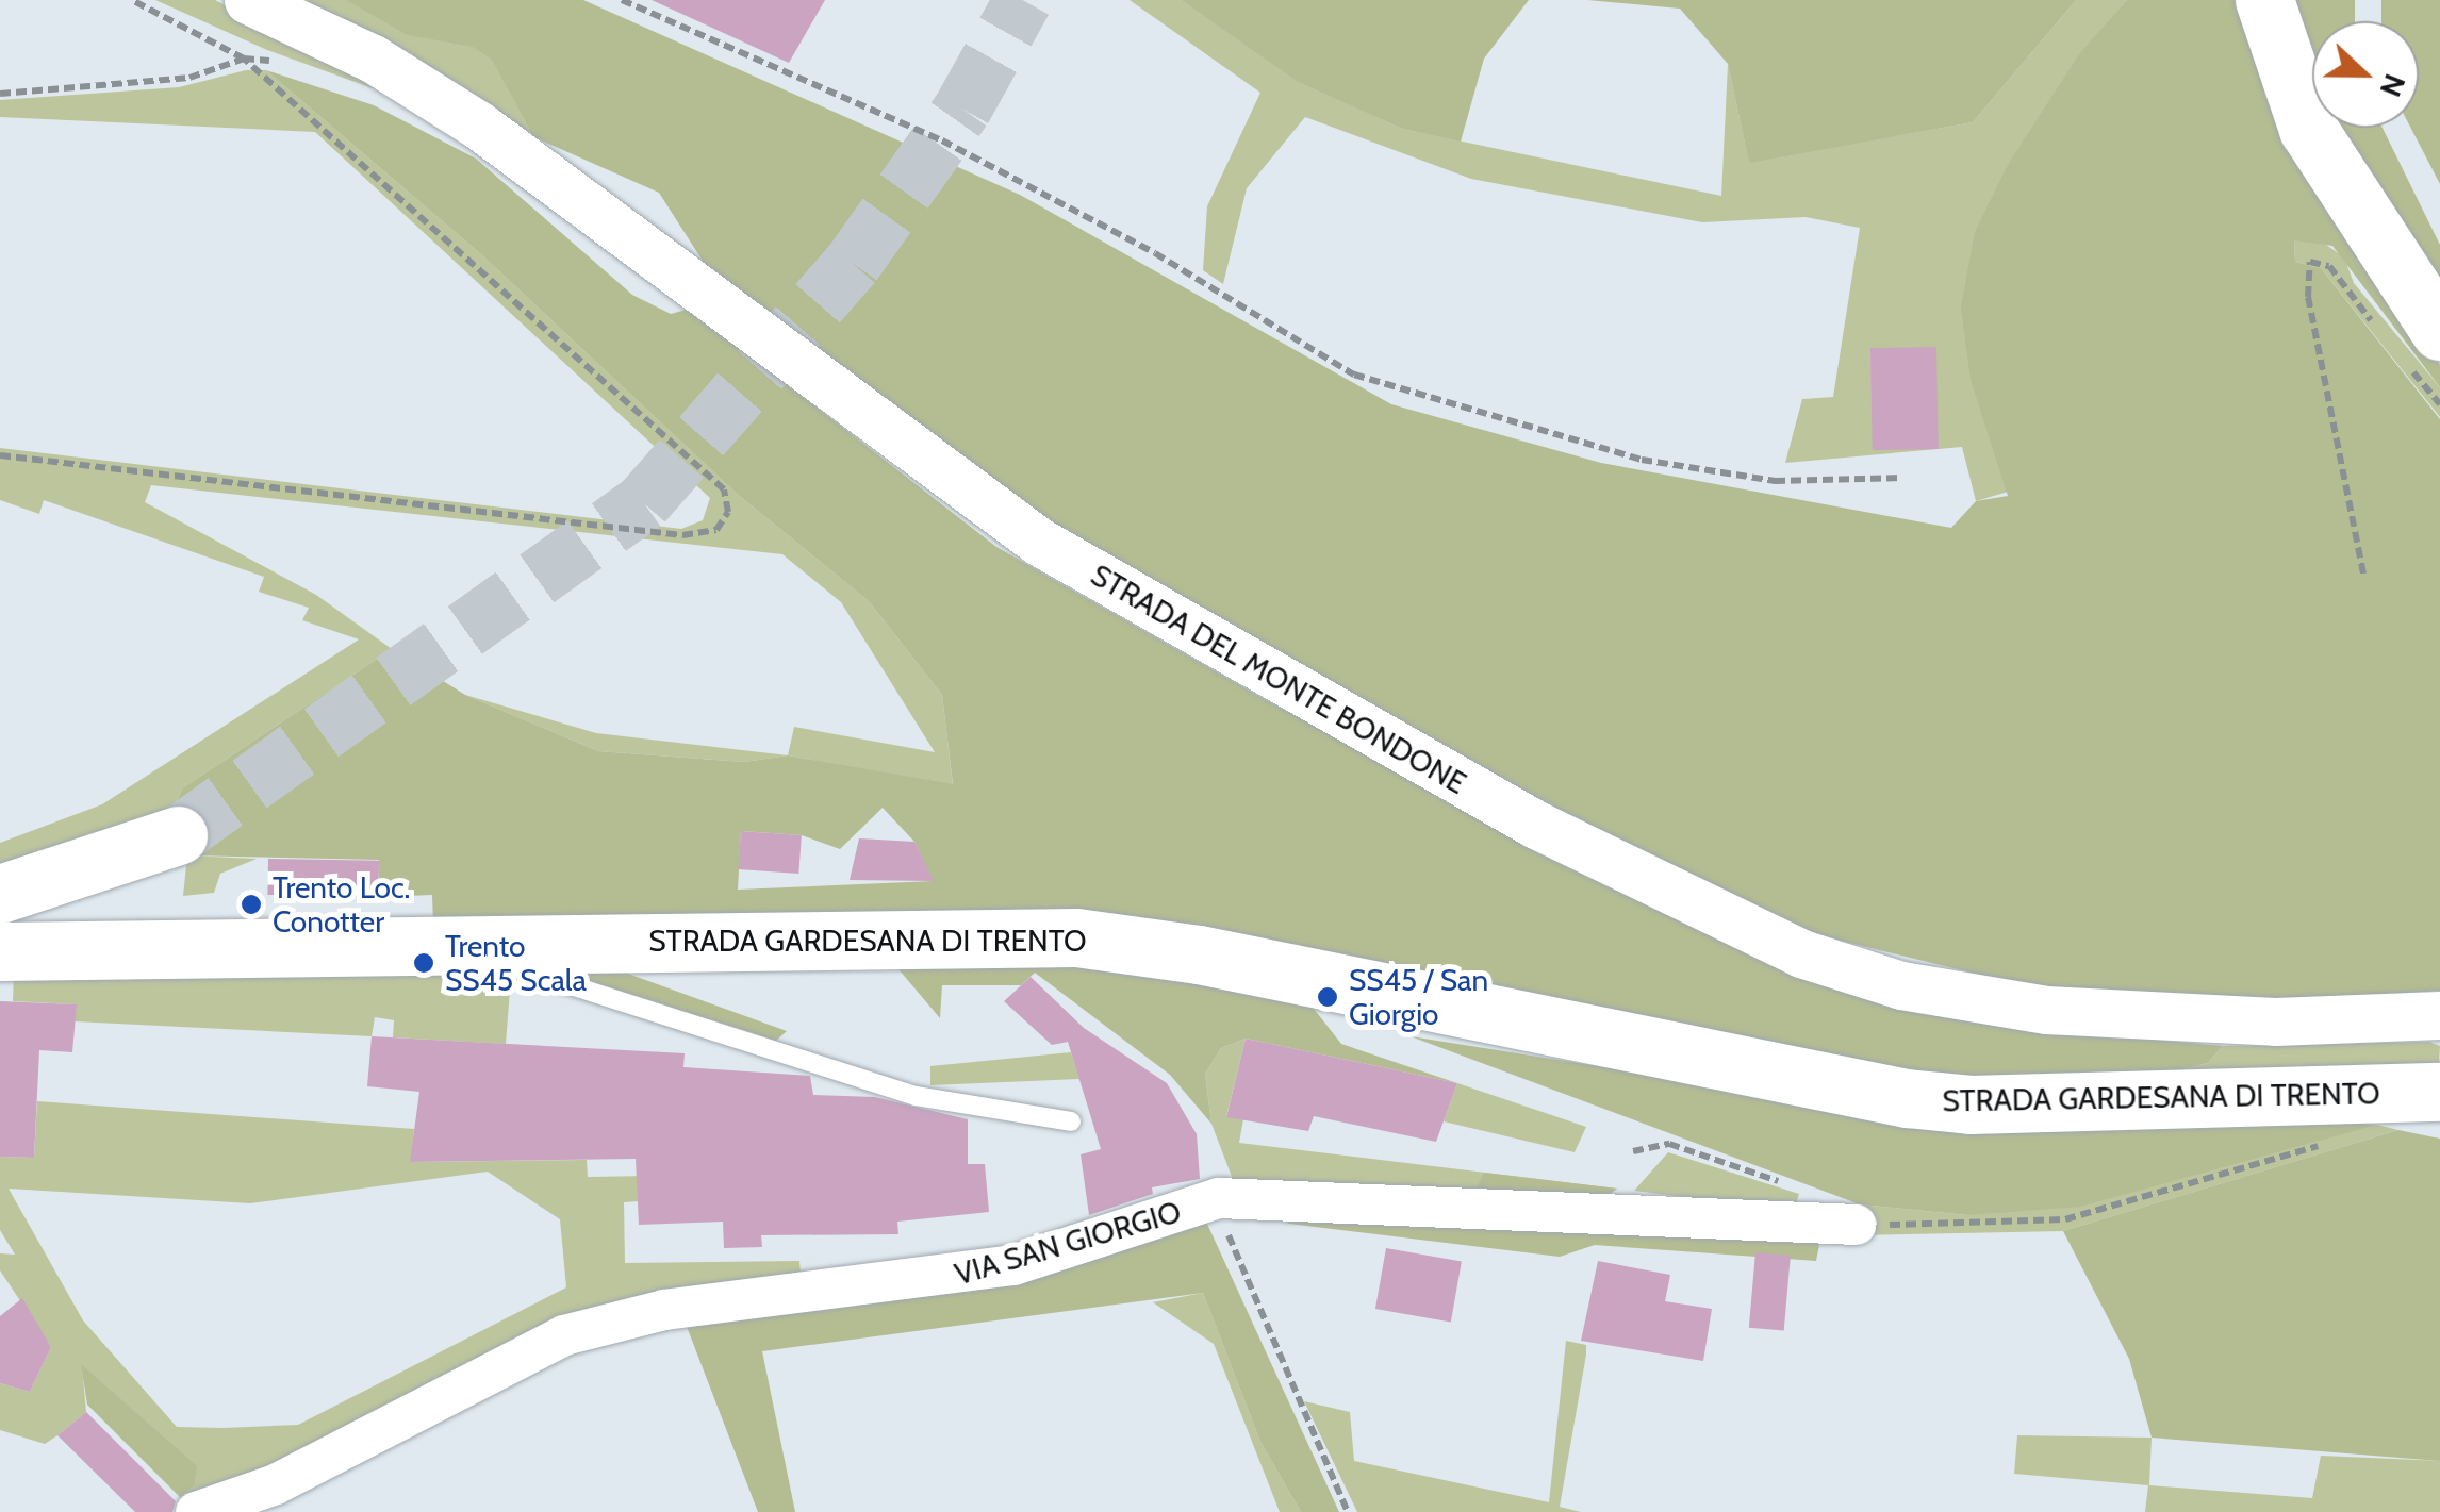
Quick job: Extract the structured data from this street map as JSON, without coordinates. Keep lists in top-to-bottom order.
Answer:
{
  "streets": {
    "main road": ["STRADA GARDESANA DI TRENTO"],
    "street": ["STRADA DEL MONTE BONDONE", "VIA SAN GIORGIO"]
  },
  "places": ["Trento Loc. Conotter", "Trento SS45 Scala", "SS45 / San Giorgio"],
  "north": "right"
}
